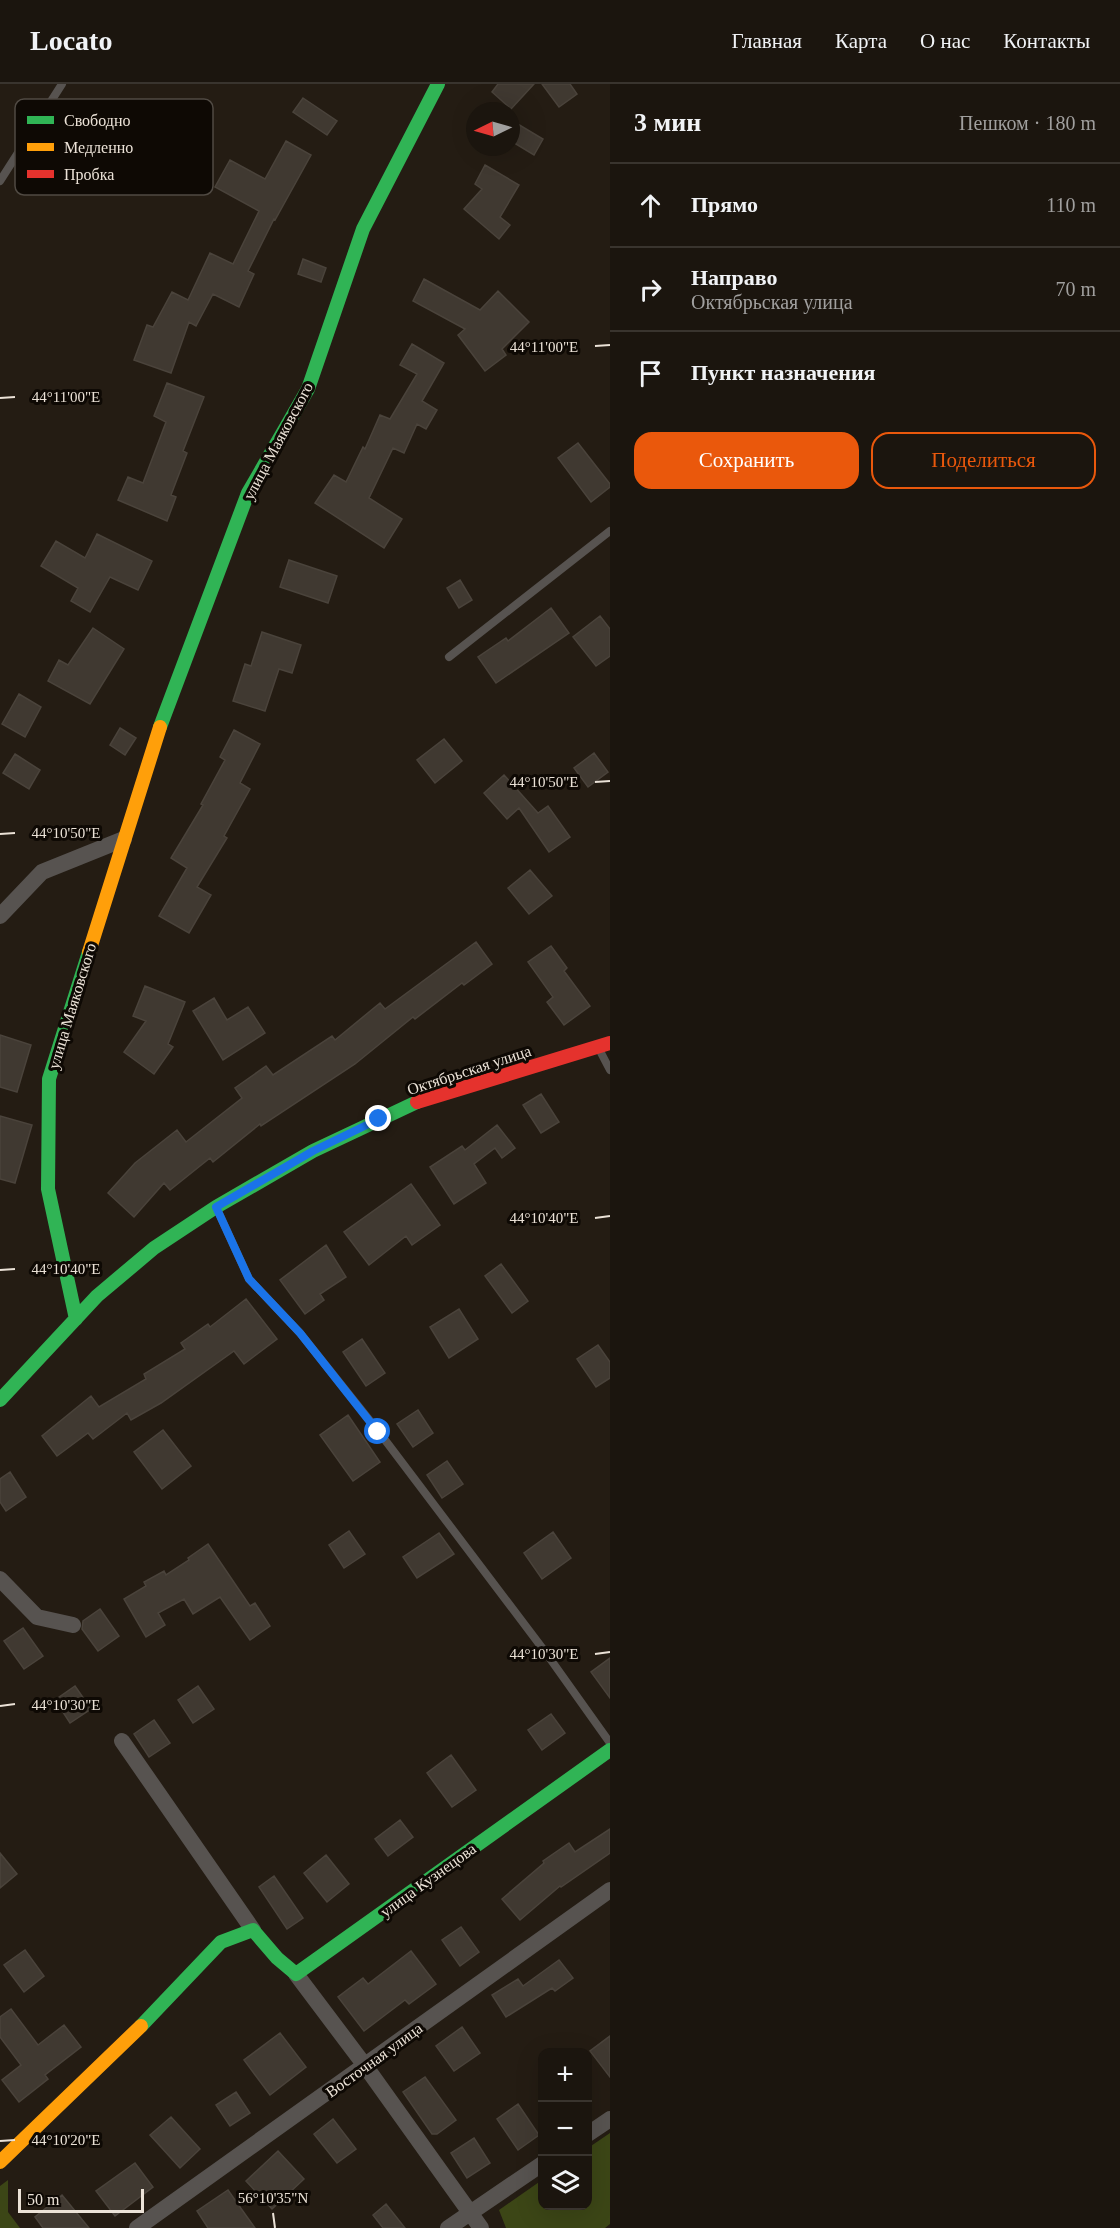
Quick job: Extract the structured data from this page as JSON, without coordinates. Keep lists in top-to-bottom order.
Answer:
{
  "streets": {
    "street": [
      "улица Маяковского",
      "Октябрьская улица",
      "улица Кузнецова",
      "Восточная улица"
    ]
  },
  "crossings": [
    ["улица Маяковского", "Октябрьская улица"]
  ],
  "legend": ["Свободно", "Медленно", "Пробка"],
  "scale_bar": "50 m",
  "north": "left",
  "page": {
    "header": "Locato",
    "nav": [
      "Главная",
      "Карта",
      "О нас",
      "Контакты"
    ],
    "heading": ["3 мин", "Пешком · 180 m"],
    "list": [
      ["Прямо", "110 m"],
      ["Направо", "Октябрьская улица", "70 m"],
      "Пункт назначения"
    ],
    "buttons": ["Сохранить", "Поделиться"],
    "map_buttons": ["+", "−"],
    "scale": "50 m"
  },
  "coordinates": [
    "44°11'00\"E",
    "44°10'50\"E",
    "44°10'40\"E",
    "44°10'30\"E",
    "44°10'20\"E",
    "56°10'35\"N"
  ]
}
